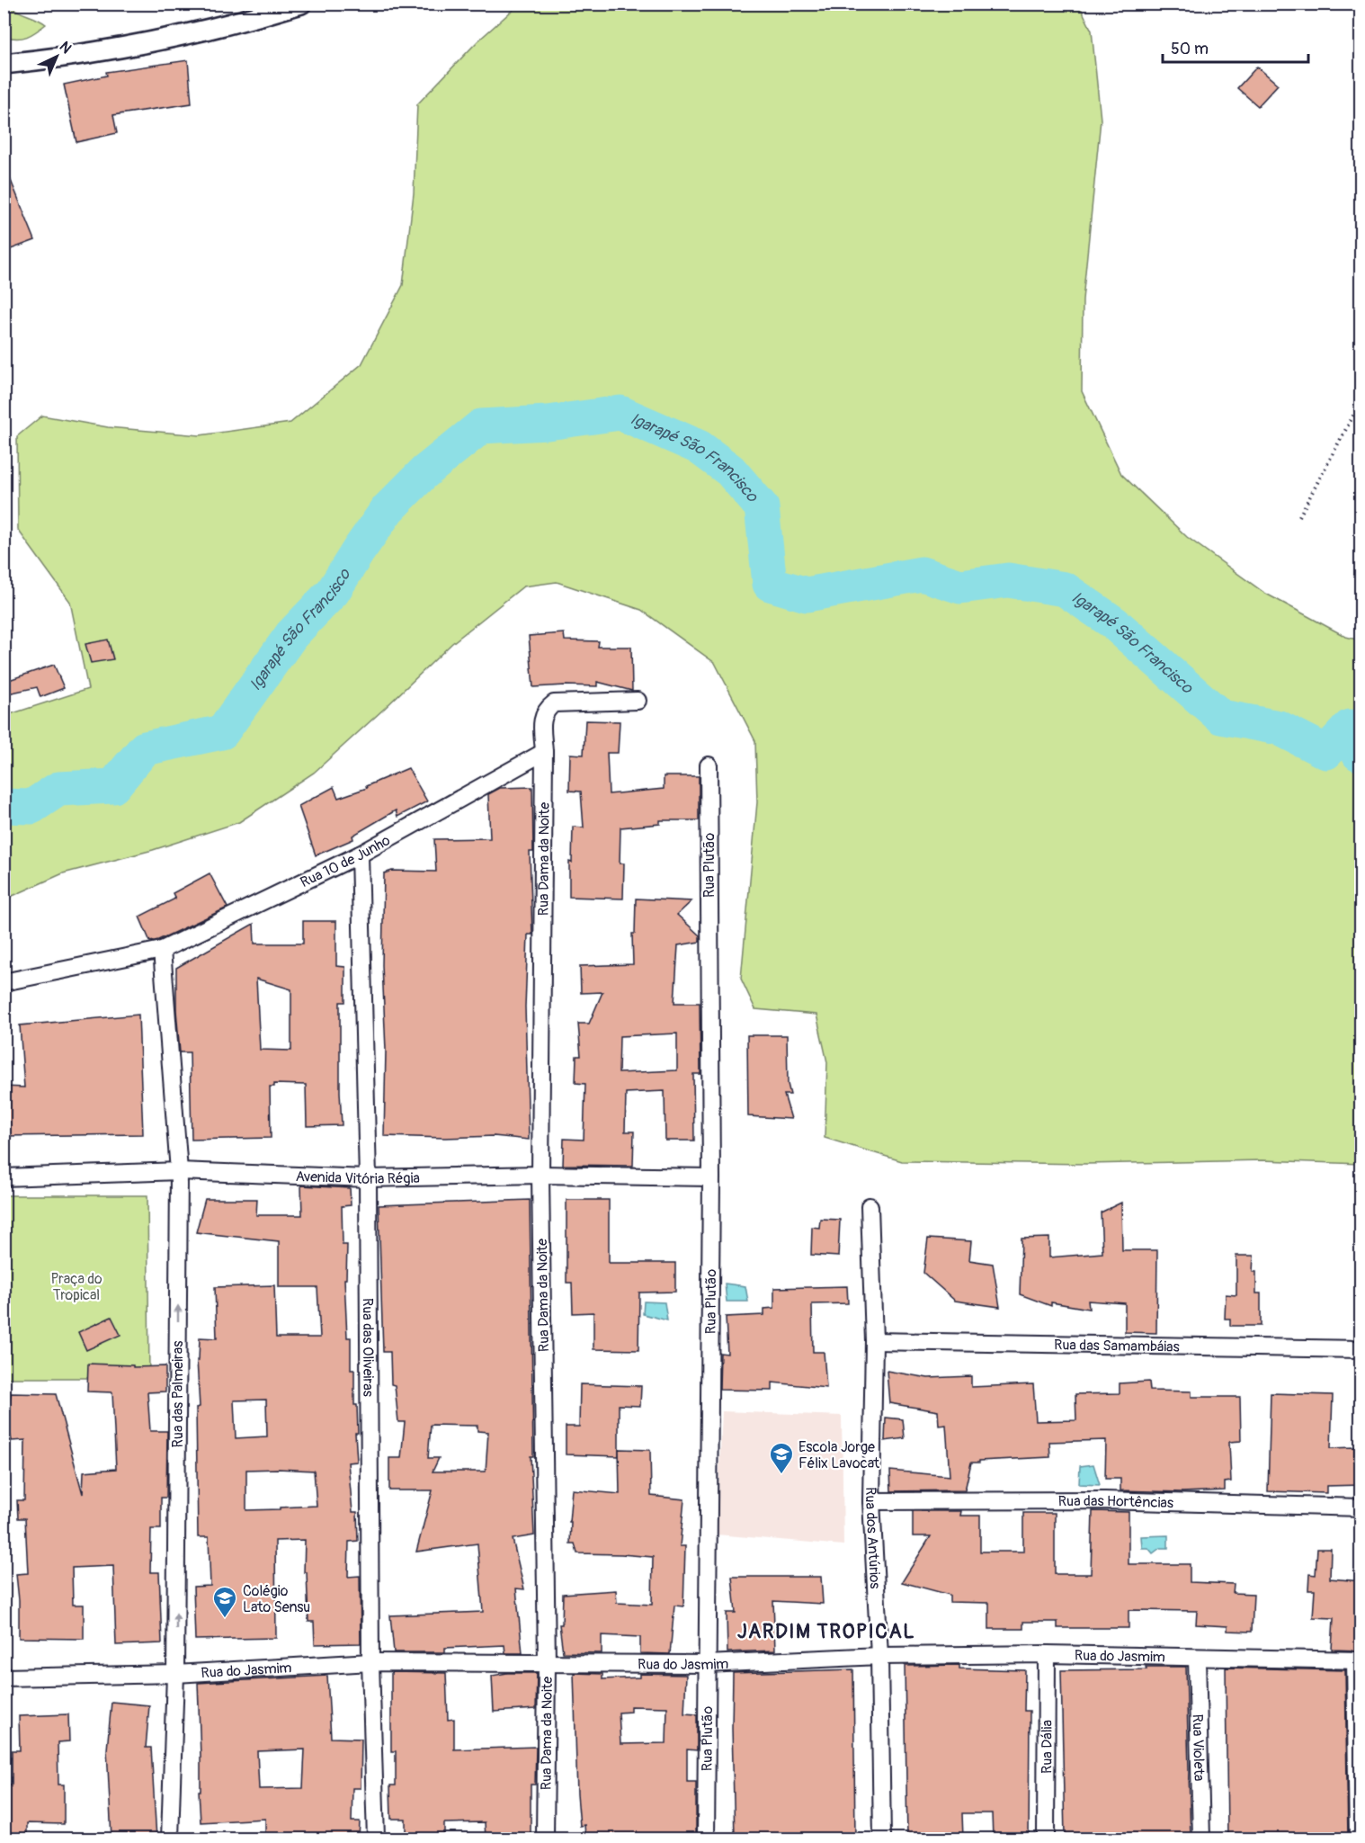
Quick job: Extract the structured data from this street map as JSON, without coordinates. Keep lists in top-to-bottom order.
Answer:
{
  "streets": {
    "street": [
      "Rua Dama da Noite",
      "Rua 10 de Junho",
      "Rua Plutão",
      "Avenida Vitória Régia",
      "Rua das Samambáias",
      "Rua das Oliveiras",
      "Rua das Palmeiras",
      "Rua das Hortências",
      "Rua dos Antúrios",
      "Rua do Jasmim",
      "Rua Dália",
      "Rua Violeta"
    ]
  },
  "crossings": [
    ["Rua Dama da Noite", "Rua 10 de Junho"],
    ["Rua Dama da Noite", "Avenida Vitória Régia"],
    ["Rua Dama da Noite", "Rua do Jasmim"],
    ["Rua 10 de Junho", "Rua das Oliveiras"],
    ["Rua 10 de Junho", "Rua das Palmeiras"],
    ["Rua Plutão", "Avenida Vitória Régia"],
    ["Rua Plutão", "Rua do Jasmim"],
    ["Avenida Vitória Régia", "Rua das Oliveiras"],
    ["Avenida Vitória Régia", "Rua das Palmeiras"],
    ["Rua das Samambáias", "Rua dos Antúrios"],
    ["Rua das Oliveiras", "Rua do Jasmim"],
    ["Rua das Palmeiras", "Rua do Jasmim"],
    ["Rua das Hortências", "Rua dos Antúrios"],
    ["Rua dos Antúrios", "Rua do Jasmim"],
    ["Rua do Jasmim", "Rua Dália"],
    ["Rua do Jasmim", "Rua Violeta"]
  ],
  "one_way": ["Rua das Palmeiras"],
  "districts": ["JARDIM TROPICAL"],
  "water": ["Igarapé São Francisco"],
  "parks": ["Praça do Tropical"],
  "places": {
    "school or university": ["Escola Jorge Félix Lavocat", "Colégio Lato Sensu"]
  },
  "scale_bar": "50 m",
  "north": "top right"
}
